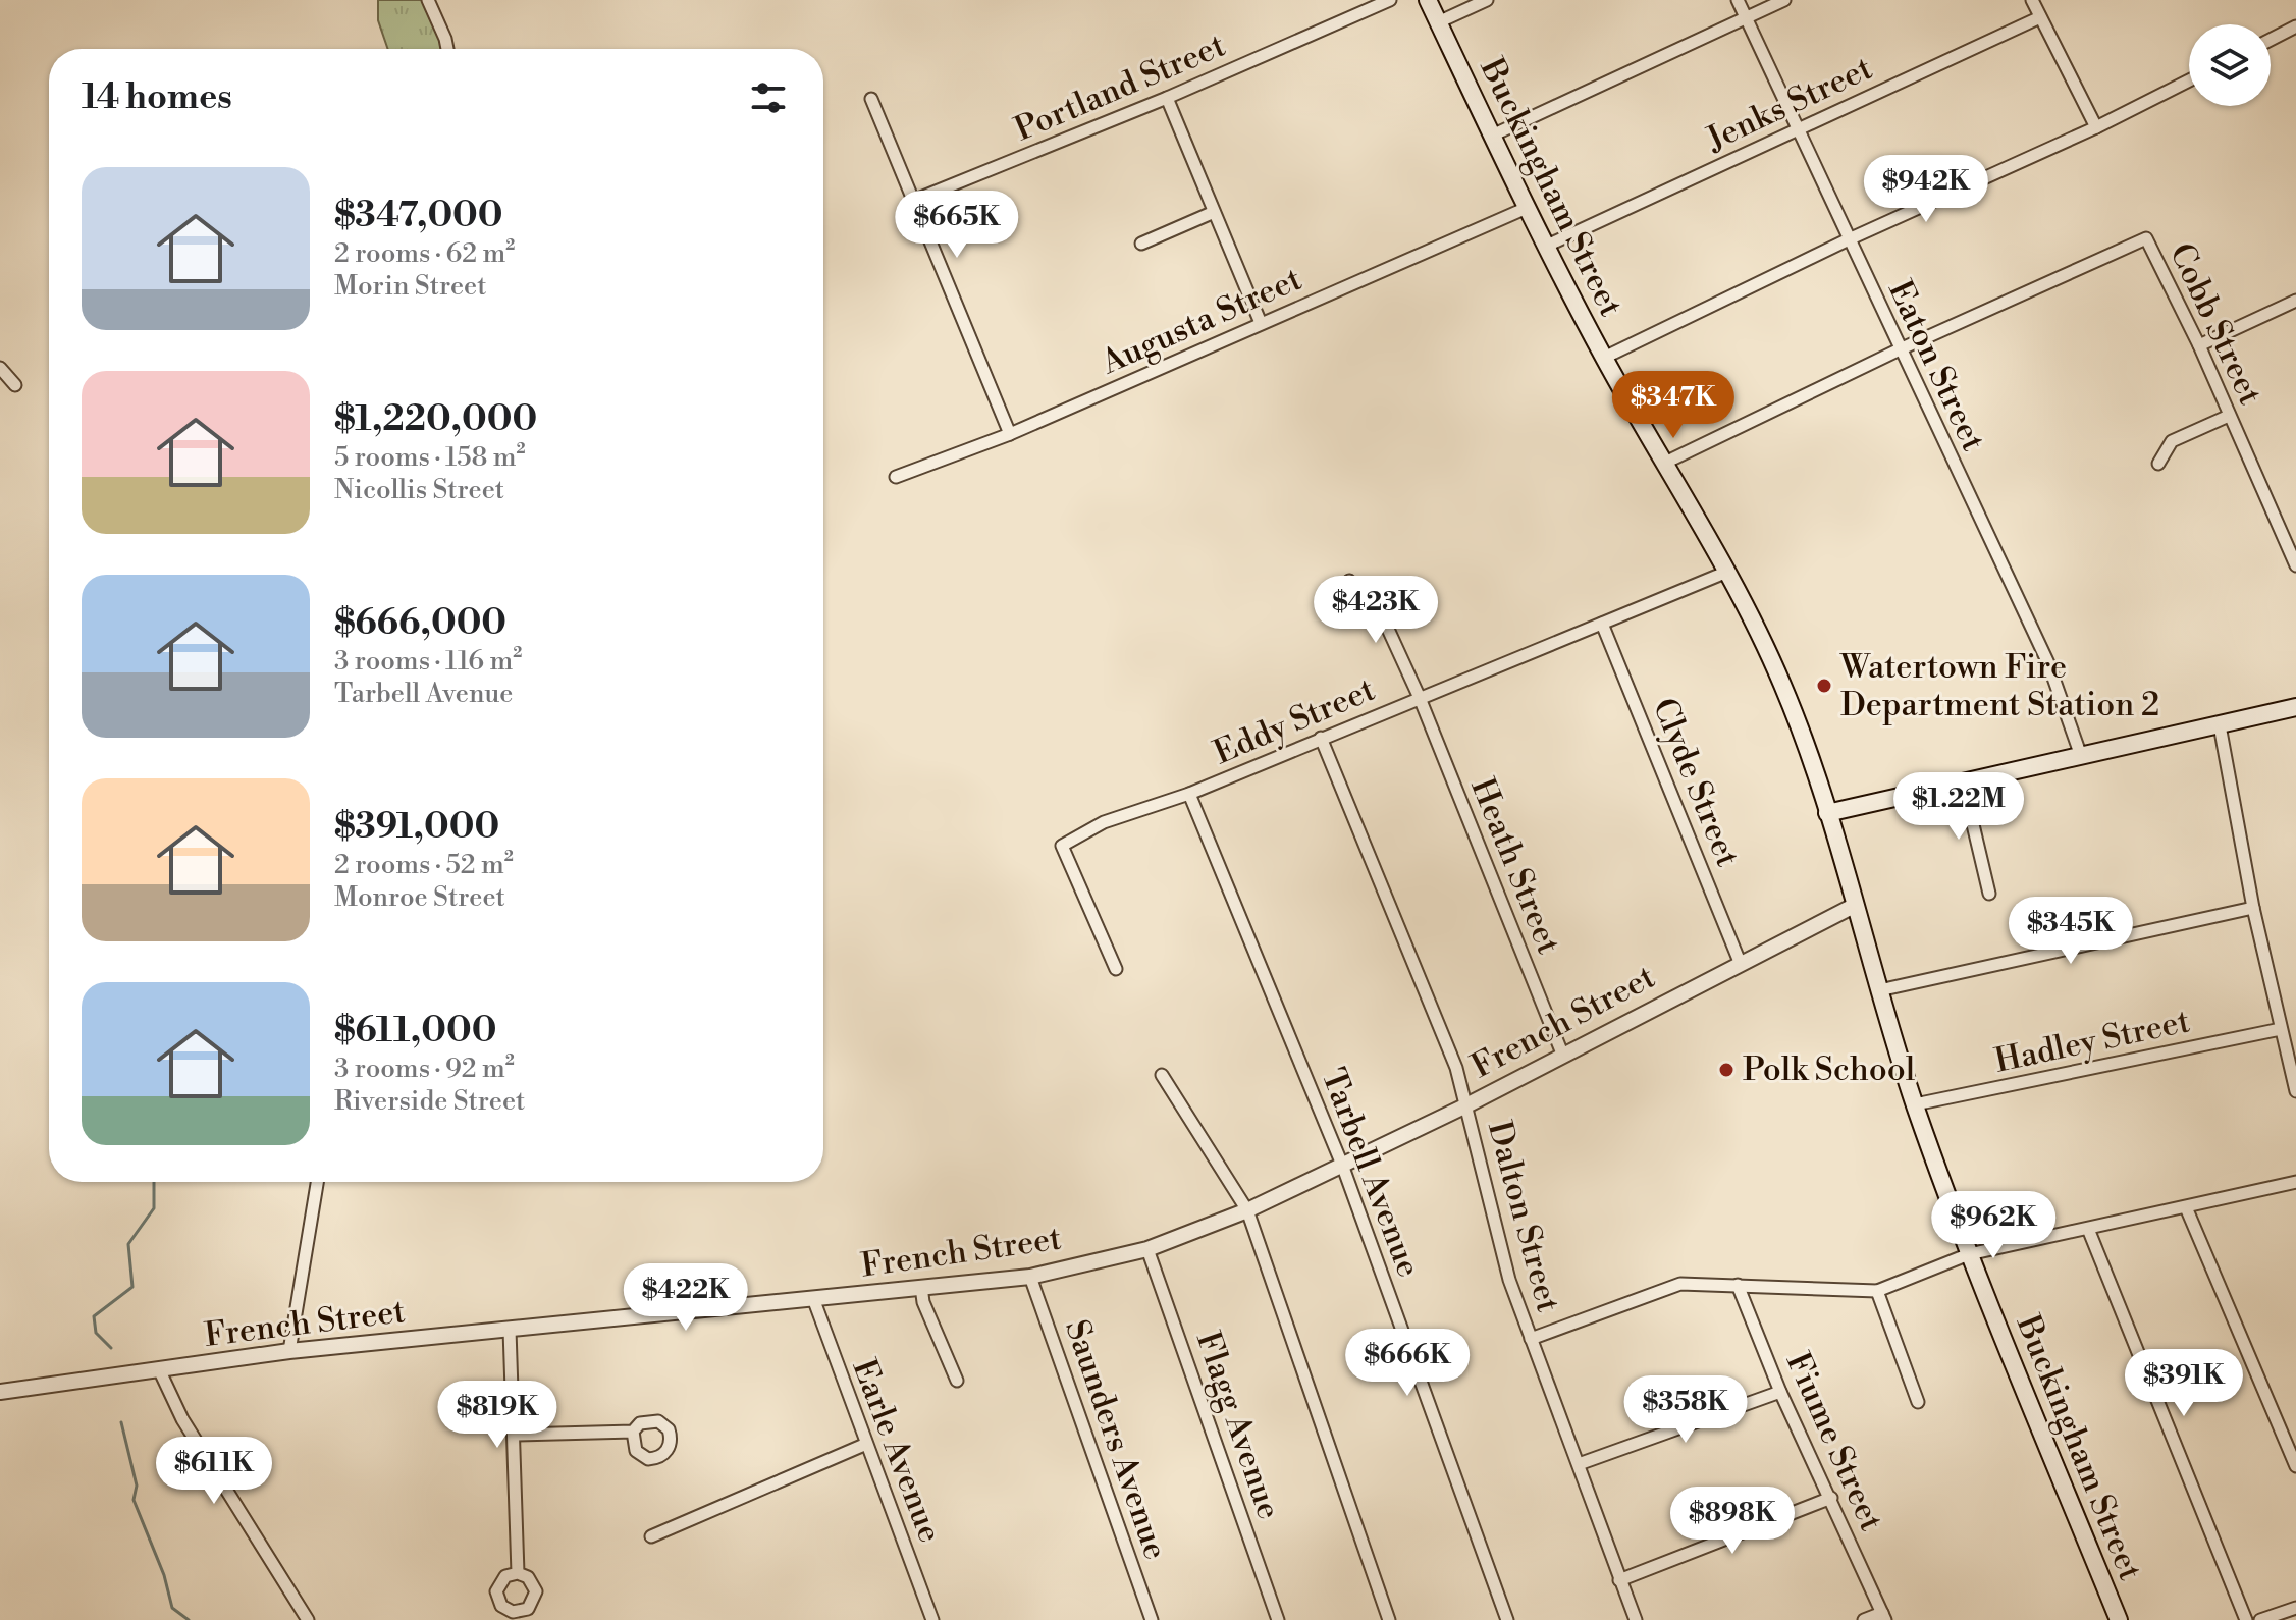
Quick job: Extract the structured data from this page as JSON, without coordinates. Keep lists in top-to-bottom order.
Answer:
{
  "streets": {
    "main road": ["Buckingham Street"],
    "street": [
      "Portland Street",
      "Jenks Street",
      "Augusta Street",
      "Cobb Street",
      "Eaton Street",
      "Eddy Street",
      "Clyde Street",
      "Heath Street",
      "French Street",
      "Hadley Street",
      "Tarbell Avenue",
      "Dalton Street",
      "Flagg Avenue",
      "Saunders Avenue",
      "Fiume Street",
      "Earle Avenue"
    ]
  },
  "crossings": [
    ["Jenks Street", "Buckingham Street"],
    ["Jenks Street", "Eaton Street"],
    ["Buckingham Street", "Augusta Street"],
    ["Buckingham Street", "Eddy Street"],
    ["Buckingham Street", "French Street"],
    ["Buckingham Street", "Hadley Street"],
    ["Cobb Street", "Eaton Street"],
    ["Eddy Street", "Clyde Street"],
    ["Eddy Street", "Heath Street"],
    ["Eddy Street", "Tarbell Avenue"],
    ["Eddy Street", "Dalton Street"],
    ["Clyde Street", "French Street"],
    ["Heath Street", "French Street"],
    ["French Street", "Tarbell Avenue"],
    ["French Street", "Dalton Street"],
    ["French Street", "Flagg Avenue"],
    ["French Street", "Saunders Avenue"],
    ["French Street", "Earle Avenue"]
  ],
  "places": ["Watertown Fire Department Station 2", "Polk School"],
  "page": {
    "heading": "14 homes",
    "list": [
      {
        "name": "$347,000",
        "note": "2 rooms · 62 m² · Morin Street"
      },
      {
        "name": "$1,220,000",
        "note": "5 rooms · 158 m² · Nicollis Street"
      },
      {
        "name": "$666,000",
        "note": "3 rooms · 116 m² · Tarbell Avenue"
      },
      {
        "name": "$391,000",
        "note": "2 rooms · 52 m² · Monroe Street"
      },
      {
        "name": "$611,000",
        "note": "3 rooms · 92 m² · Riverside Street"
      }
    ],
    "price": [
      "$942K",
      "$665K",
      "$347K",
      "$423K",
      "$1.22M",
      "$345K",
      "$962K",
      "$422K",
      "$666K",
      "$391K",
      "$358K",
      "$819K",
      "$611K",
      "$898K"
    ]
  }
}
